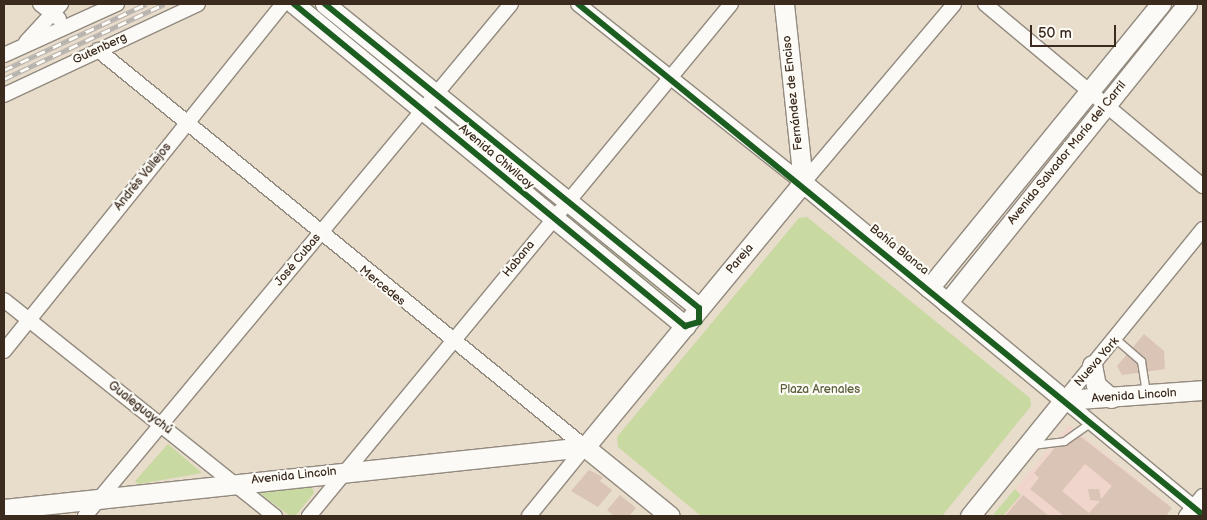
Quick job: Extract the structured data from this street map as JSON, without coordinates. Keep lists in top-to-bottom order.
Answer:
{
  "streets": {
    "street": [
      "Gutenberg",
      "Fernández de Enciso",
      "Avenida Salvador María del Carril",
      "Avenida Chivilcoy",
      "Andrés Vallejos",
      "Bahía Blanca",
      "Habana",
      "Pareja",
      "José Cubas",
      "Mercedes",
      "Nueva York",
      "Avenida Lincoln",
      "Gualeguaychú"
    ]
  },
  "crossings": [
    ["Gutenberg", "Mercedes"],
    ["Fernández de Enciso", "Bahía Blanca"],
    ["Fernández de Enciso", "Pareja"],
    ["Avenida Salvador María del Carril", "Bahía Blanca"],
    ["Avenida Chivilcoy", "Habana"],
    ["Avenida Chivilcoy", "Pareja"],
    ["Avenida Chivilcoy", "José Cubas"],
    ["Andrés Vallejos", "Mercedes"],
    ["Andrés Vallejos", "Gualeguaychú"],
    ["Bahía Blanca", "Habana"],
    ["Bahía Blanca", "Pareja"],
    ["Bahía Blanca", "Nueva York"],
    ["Bahía Blanca", "Avenida Lincoln"],
    ["Habana", "Mercedes"],
    ["Habana", "Avenida Lincoln"],
    ["Pareja", "Mercedes"],
    ["Pareja", "Avenida Lincoln"],
    ["José Cubas", "Mercedes"],
    ["José Cubas", "Avenida Lincoln"],
    ["José Cubas", "Gualeguaychú"],
    ["Mercedes", "Avenida Lincoln"],
    ["Nueva York", "Avenida Lincoln"],
    ["Avenida Lincoln", "Gualeguaychú"]
  ],
  "parks": ["Plaza Arenales"],
  "scale_bar": "50 m"
}
